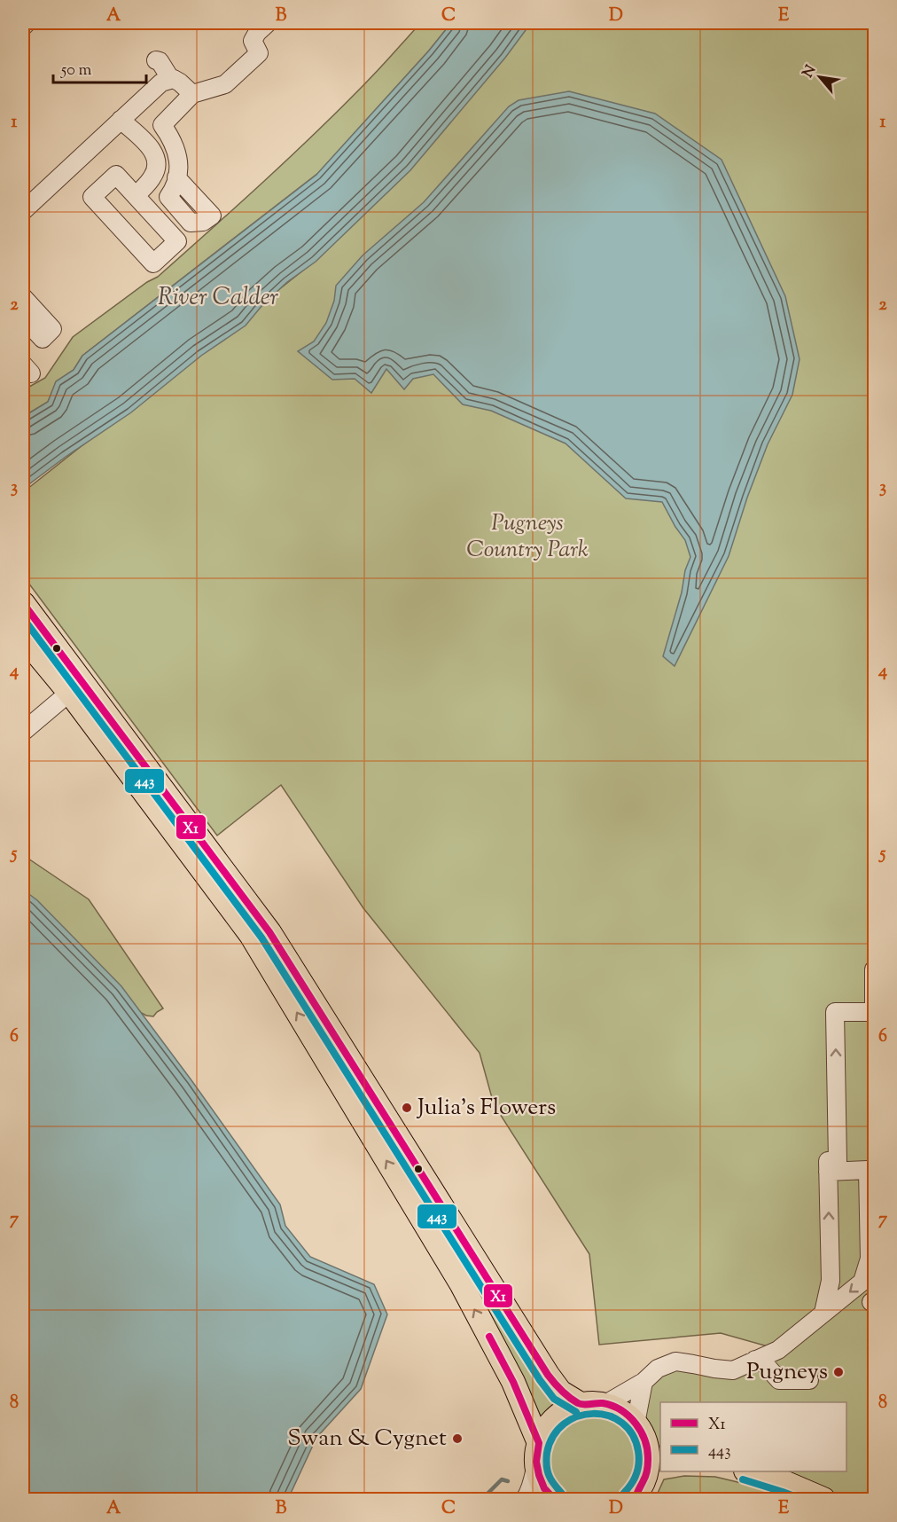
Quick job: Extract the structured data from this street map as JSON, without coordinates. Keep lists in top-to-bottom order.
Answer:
{
  "water": ["River Calder"],
  "parks": ["Pugneys Country Park"],
  "places": ["Julia's Flowers", "Pugneys", "Swan & Cygnet"],
  "lines": ["transit line X1", "transit line 443"],
  "legend": ["X1", "443"],
  "scale_bar": "50 m",
  "north": "top left",
  "grid": {
    "columns": [
      "A",
      "B",
      "C",
      "D",
      "E"
    ],
    "rows": [
      "1",
      "2",
      "3",
      "4",
      "5",
      "6",
      "7",
      "8"
    ]
  }
}
